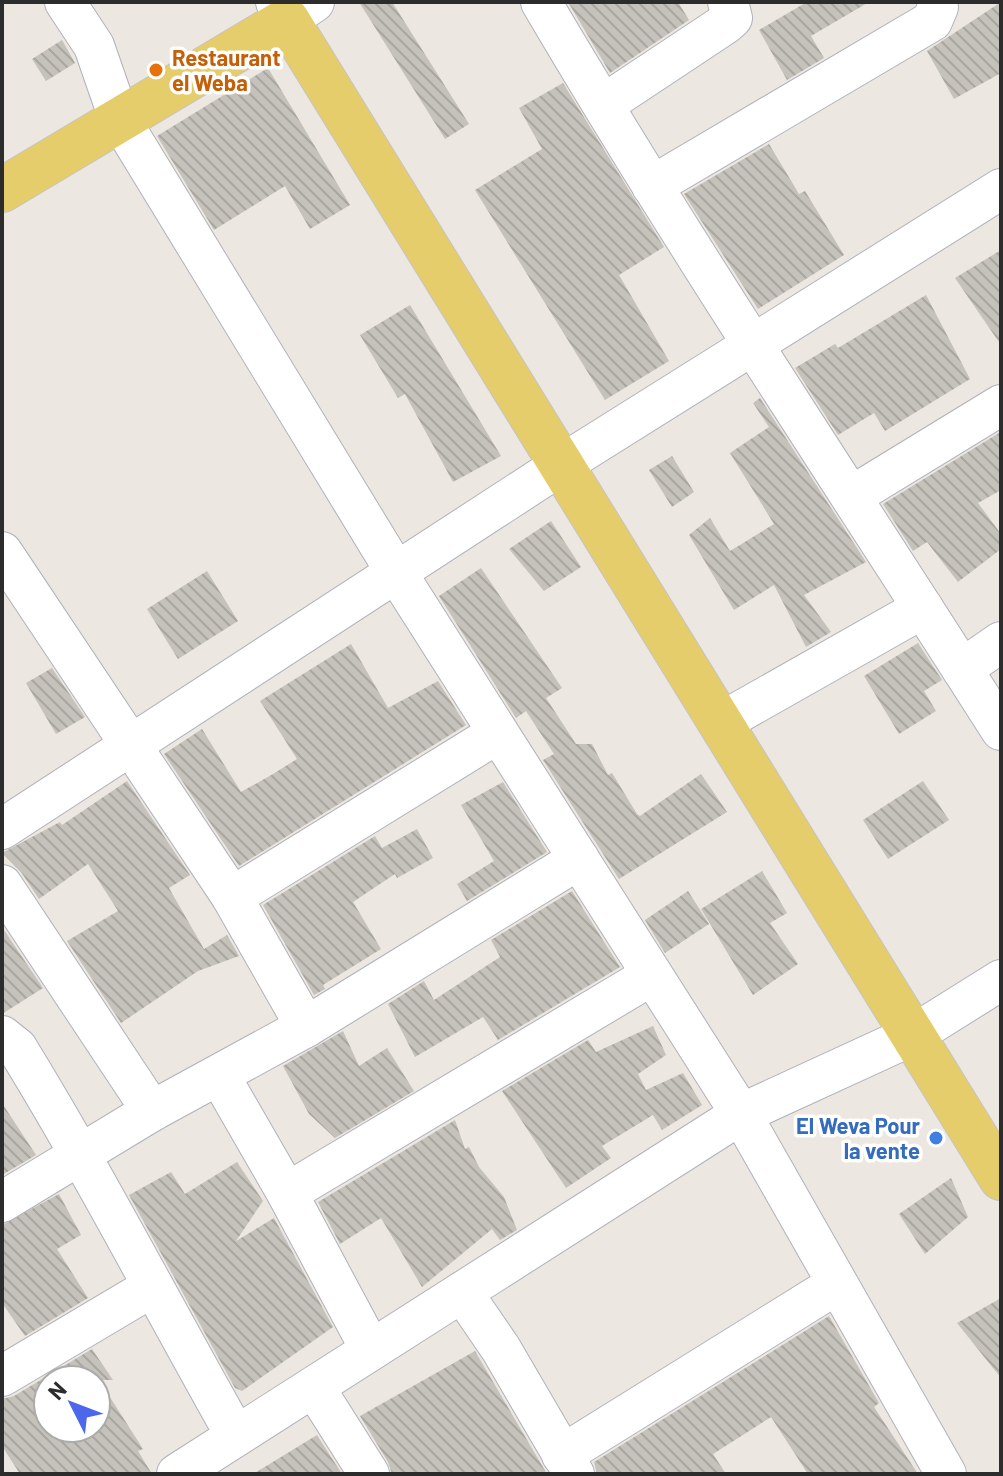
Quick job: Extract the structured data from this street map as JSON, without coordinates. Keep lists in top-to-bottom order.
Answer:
{
  "places": ["Restaurant el Weba", "El Weva Pour la vente"],
  "north": "top left"
}
